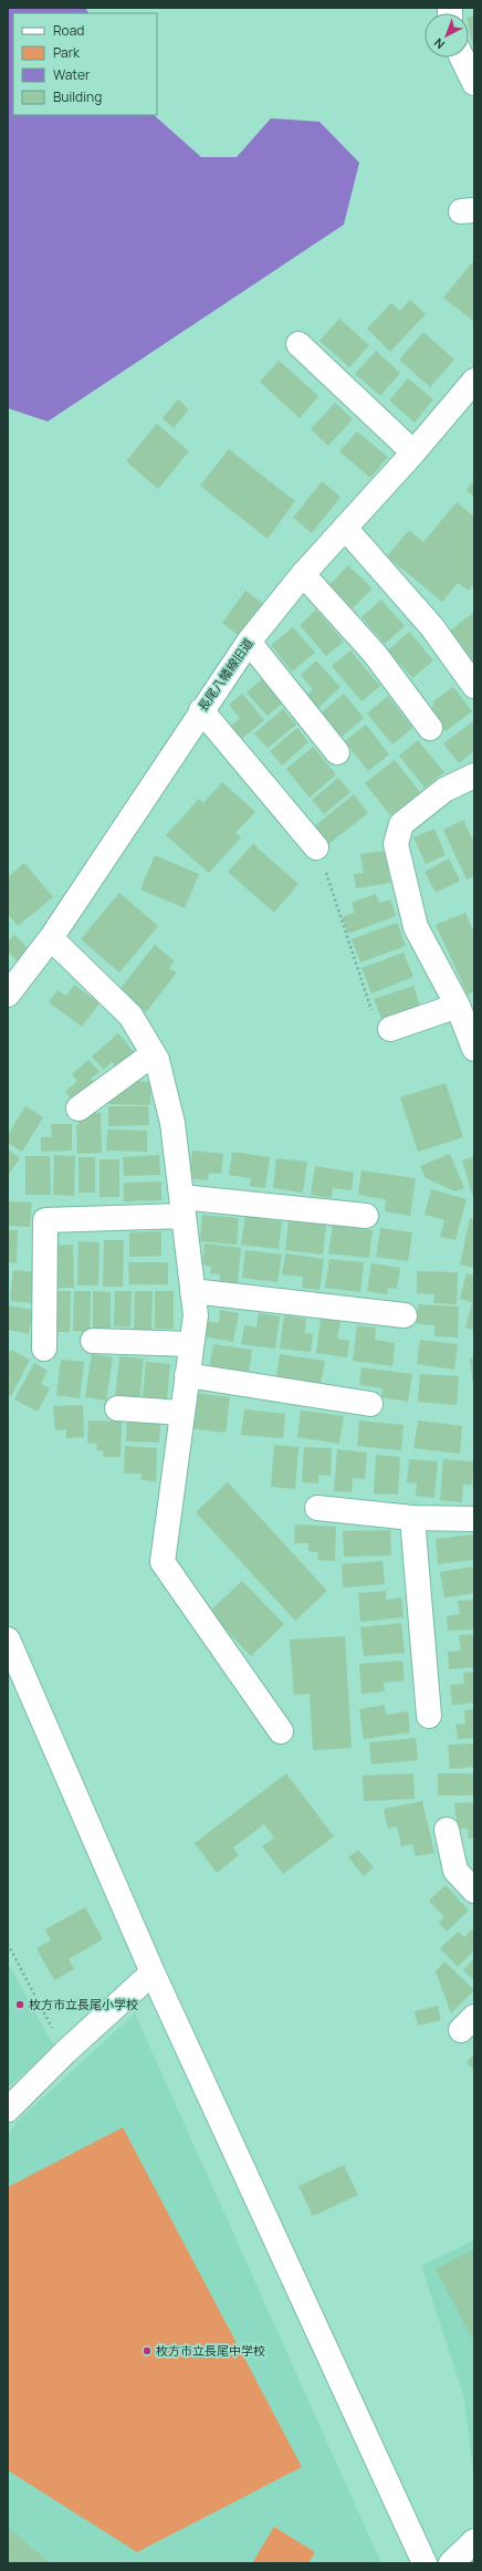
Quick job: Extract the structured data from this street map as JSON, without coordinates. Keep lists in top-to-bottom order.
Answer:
{
  "streets": {
    "street": ["長尾八幡線旧道"]
  },
  "places": ["枚方市立長尾小学校", "枚方市立長尾中学校"],
  "legend": [
    "Road",
    "Park",
    "Water",
    "Building"
  ],
  "north": "bottom left"
}
